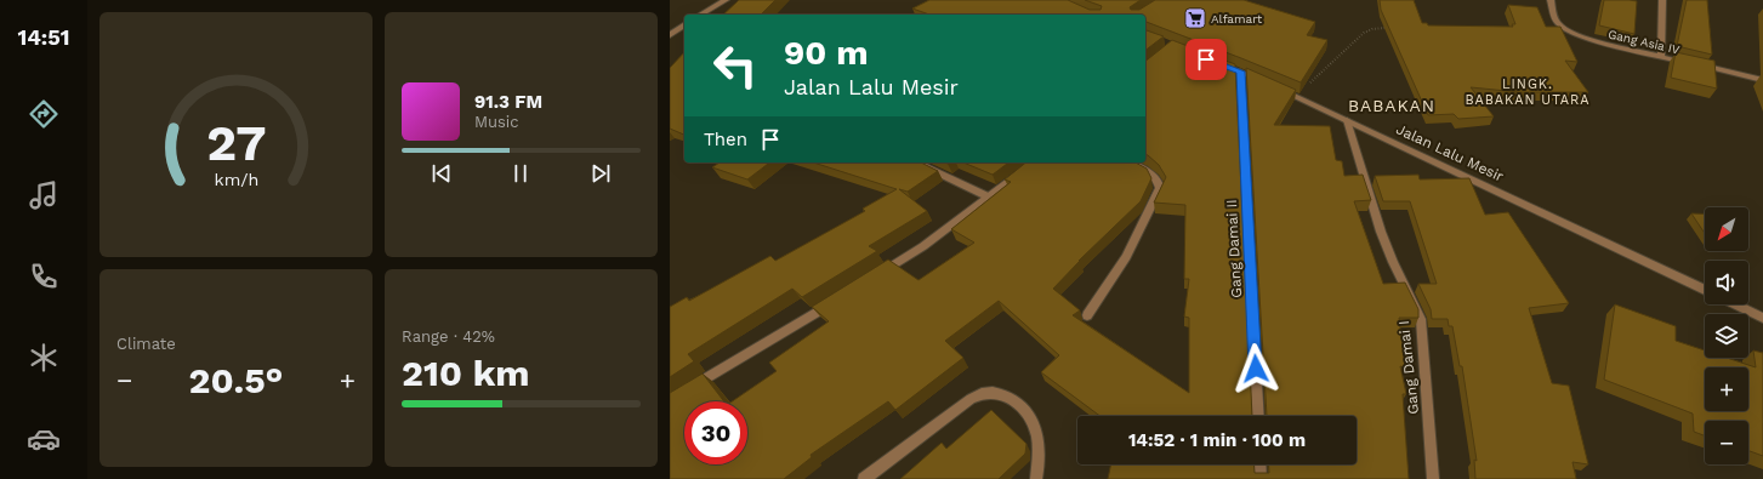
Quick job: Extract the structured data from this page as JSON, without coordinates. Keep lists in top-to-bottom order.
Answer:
{
  "streets": {
    "street": [
      "Gang Asia IV",
      "Jalan Lalu Mesir",
      "Gang Damai II",
      "Gang Damai I"
    ]
  },
  "crossings": [
    ["Jalan Lalu Mesir", "Gang Damai II"],
    ["Jalan Lalu Mesir", "Gang Damai I"]
  ],
  "districts": ["LINGK. BABAKAN UTARA", "BABAKAN"],
  "places": {
    "supermarket": ["Alfamart"]
  },
  "north": "bottom left",
  "page": {
    "tabs": "14:51",
    "turn": ["90 m", "Jalan Lalu Mesir"],
    "song": ["91.3 FM", "Music"],
    "then": "Then",
    "map_buttons": ["+", "−"],
    "tile": [
      "Climate",
      ["Range · 42%", "210 km"]
    ],
    "heat": ["−", "20.5°", "+"],
    "limit": "30",
    "trip": "14:52 · 1 min · 100 m",
    "gauge": ["27", "km/h"]
  }
}
